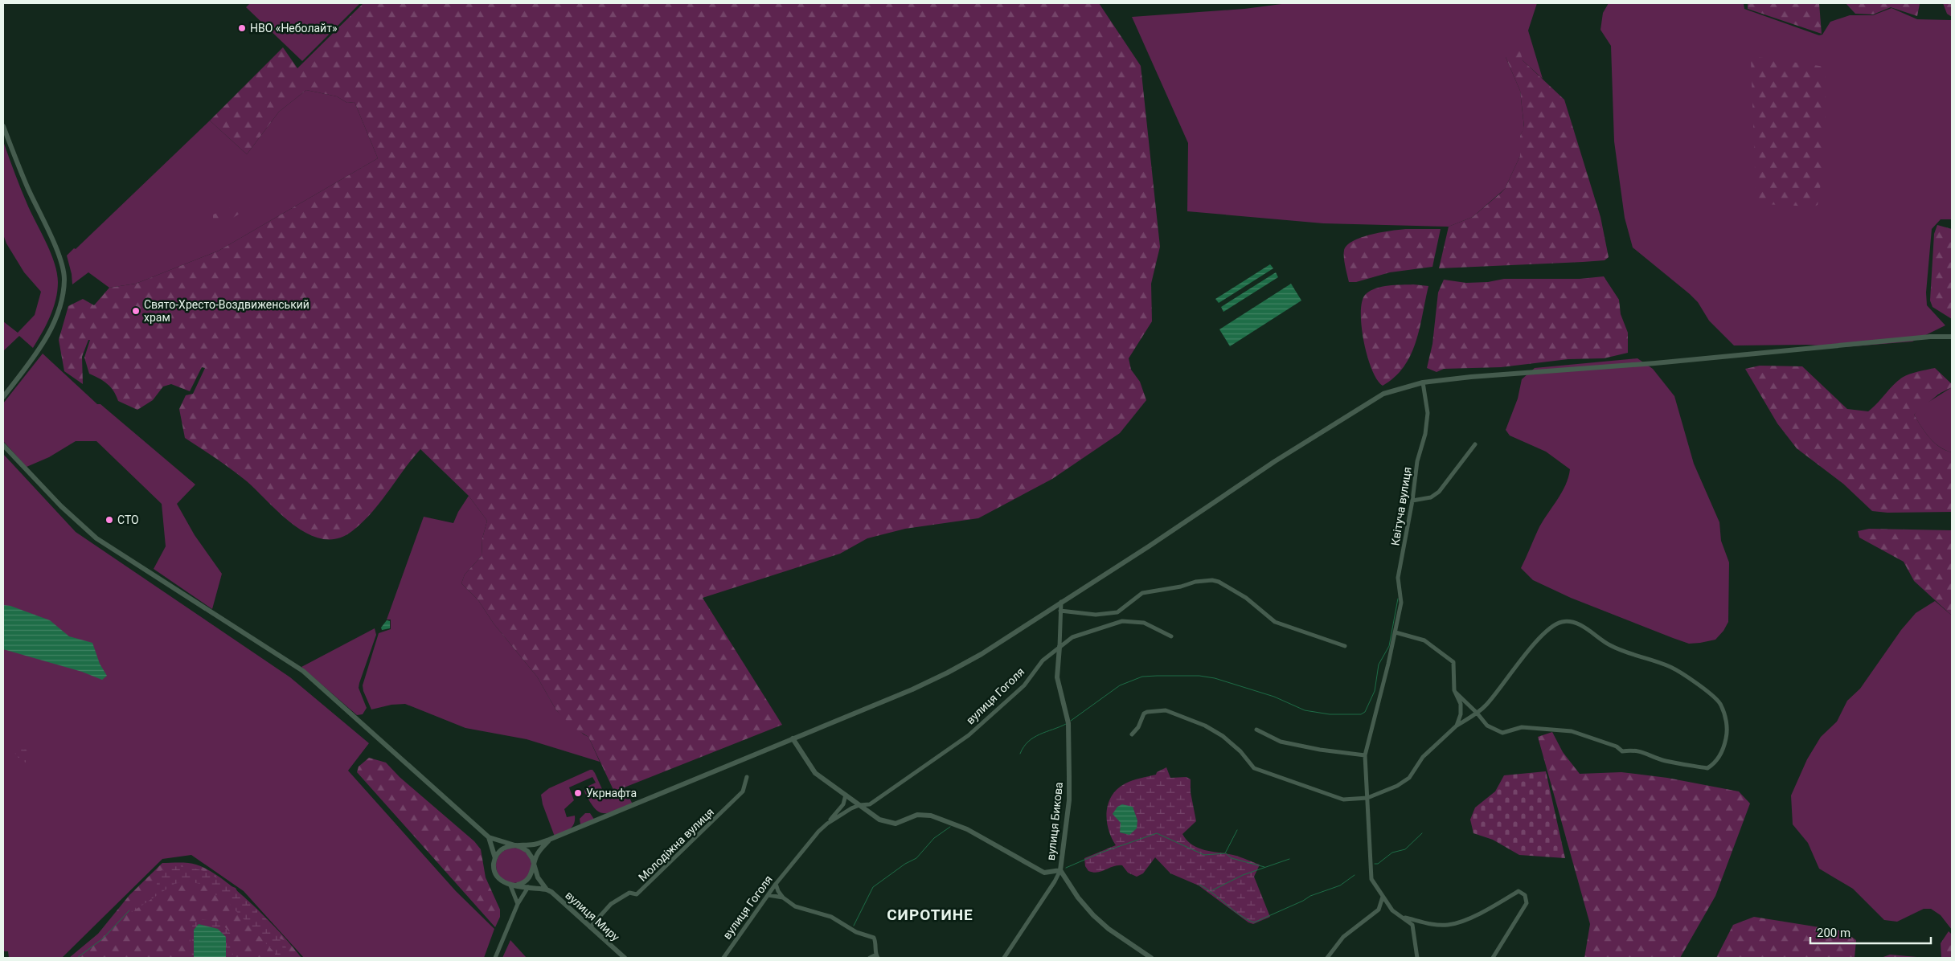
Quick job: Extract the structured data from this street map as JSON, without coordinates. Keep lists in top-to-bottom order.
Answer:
{
  "streets": {
    "street": [
      "Квітуча вулиця",
      "вулиця Гоголя",
      "вулиця Бикова",
      "Молодіжна вулиця",
      "вулиця Миру"
    ]
  },
  "crossings": [
    ["вулиця Гоголя", "вулиця Бикова"],
    ["Молодіжна вулиця", "вулиця Миру"]
  ],
  "districts": ["СИРОТИНЕ"],
  "places": [
    "НВО «Неболайт»",
    "Свято-Хресто-Воздвиженський храм",
    "СТО",
    "Укрнафта"
  ],
  "scale_bar": "200 m"
}
